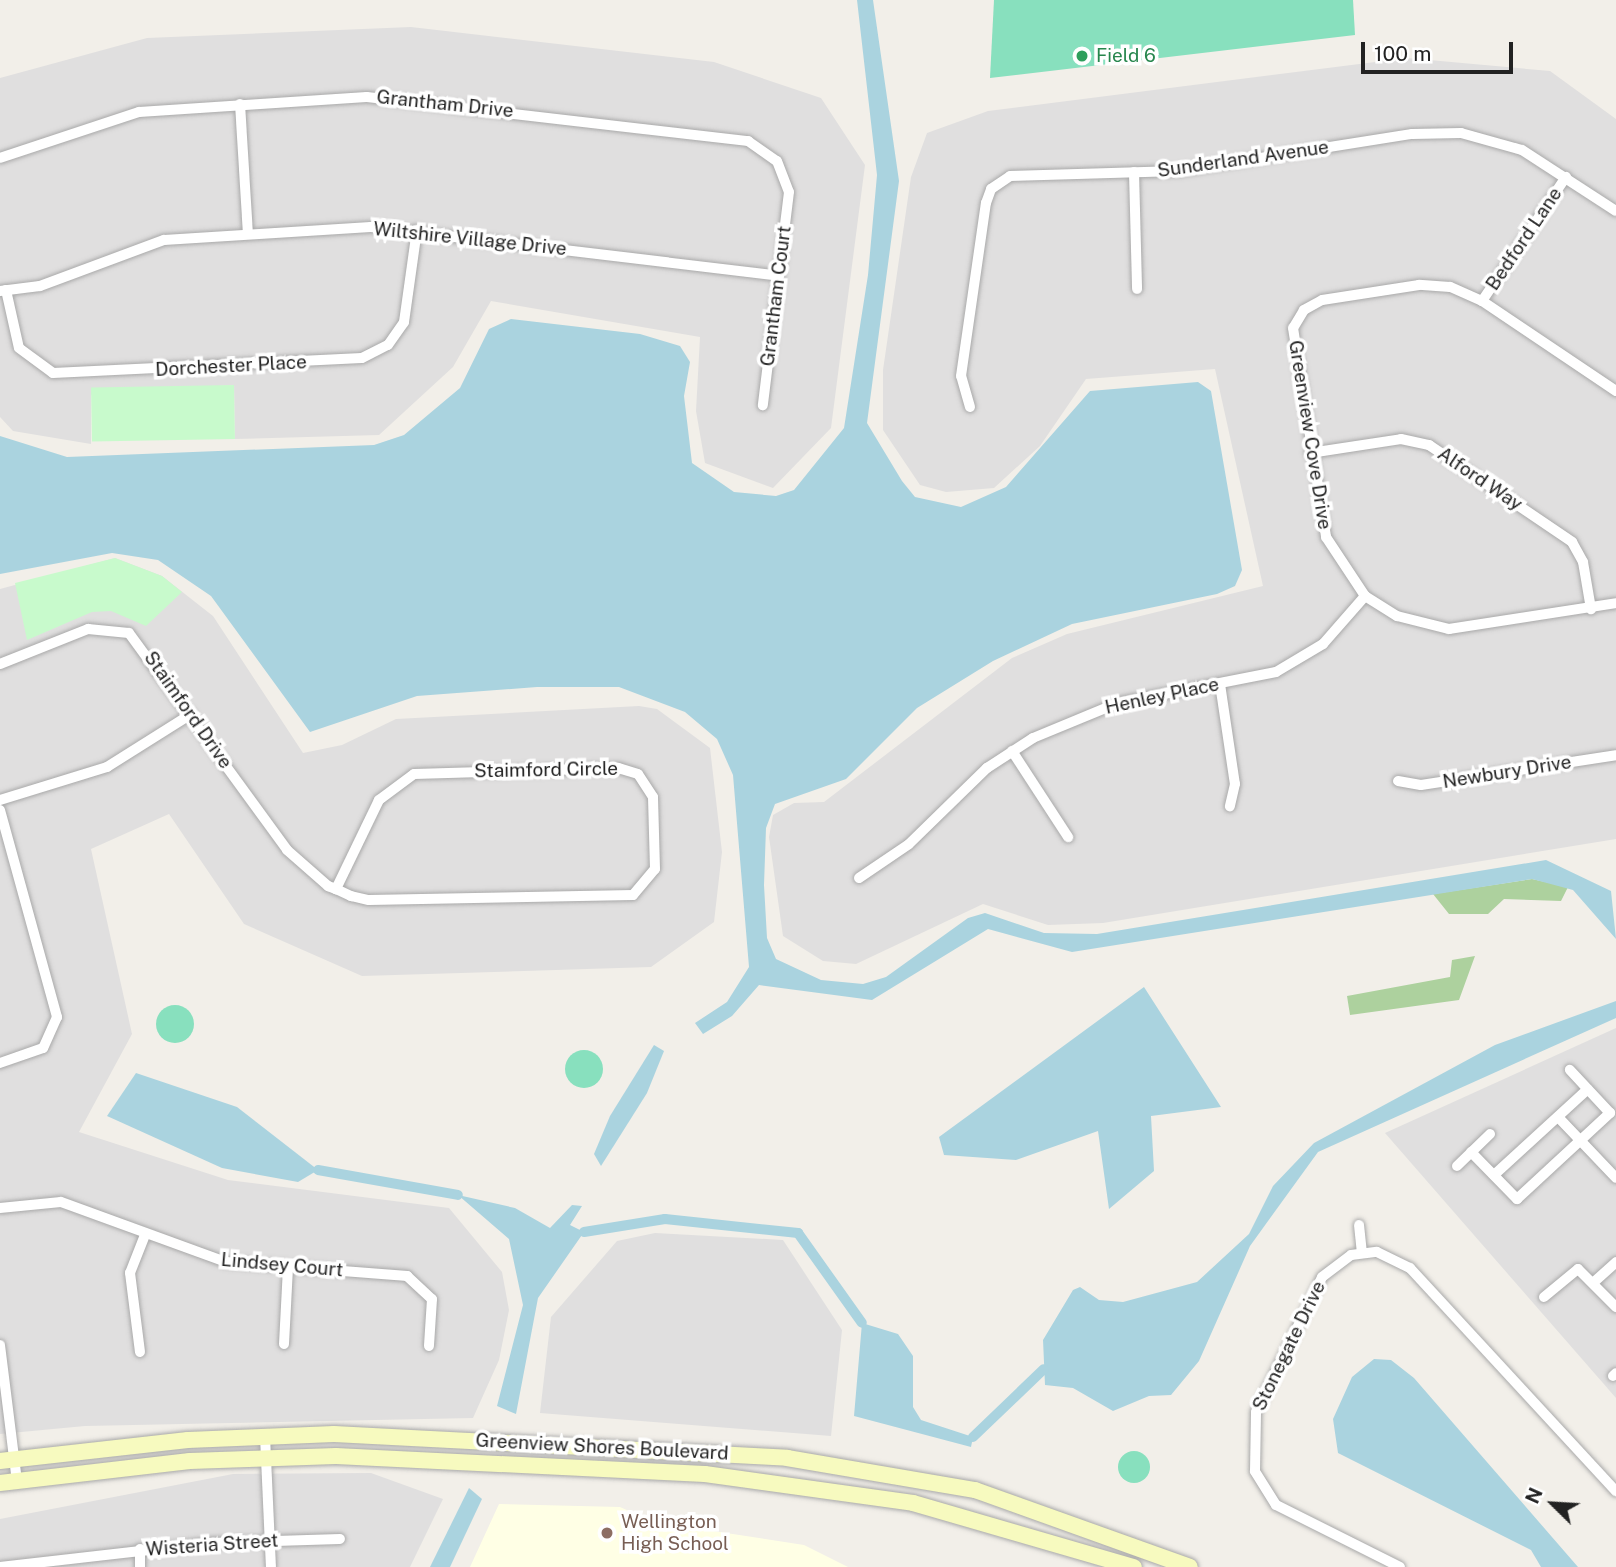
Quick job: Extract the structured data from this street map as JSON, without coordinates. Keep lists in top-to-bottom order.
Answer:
{
  "streets": {
    "street": [
      "Grantham Drive",
      "Sunderland Avenue",
      "Wiltshire Village Drive",
      "Bedford Lane",
      "Grantham Court",
      "Dorchester Place",
      "Greenview Cove Drive",
      "Alford Way",
      "Henley Place",
      "Staimford Drive",
      "Staimford Circle",
      "Newbury Drive",
      "Lindsey Court",
      "Stonegate Drive",
      "Greenview Shores Boulevard",
      "Wisteria Street"
    ]
  },
  "crossings": [
    ["Grantham Drive", "Grantham Court"],
    ["Sunderland Avenue", "Bedford Lane"],
    ["Wiltshire Village Drive", "Grantham Court"],
    ["Wiltshire Village Drive", "Dorchester Place"],
    ["Bedford Lane", "Greenview Cove Drive"],
    ["Greenview Cove Drive", "Alford Way"],
    ["Greenview Cove Drive", "Henley Place"],
    ["Staimford Drive", "Staimford Circle"]
  ],
  "places": ["Field 6", "Wellington High School"],
  "scale_bar": "100 m",
  "north": "top left"
}
